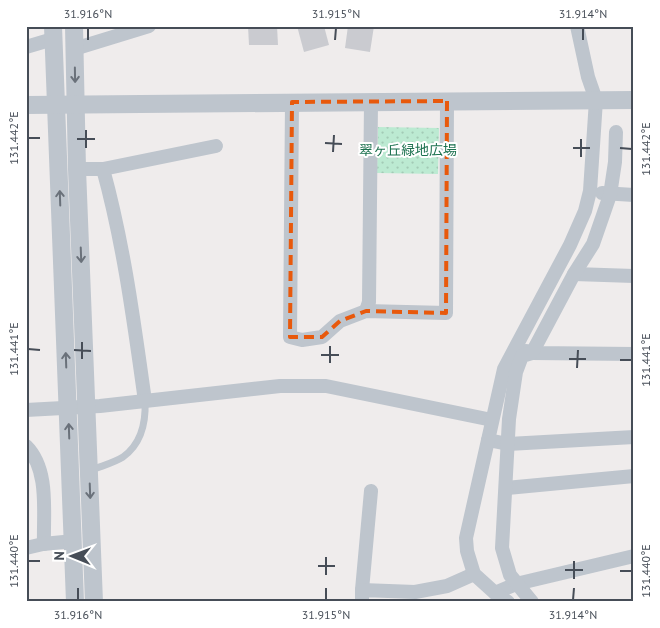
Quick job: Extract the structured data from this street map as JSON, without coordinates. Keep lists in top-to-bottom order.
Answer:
{
  "parks": ["翠ヶ丘緑地広場"],
  "north": "left",
  "coordinates": [
    "31.916°N",
    "31.915°N",
    "31.914°N",
    "131.442°E",
    "131.441°E",
    "131.440°E"
  ]
}
